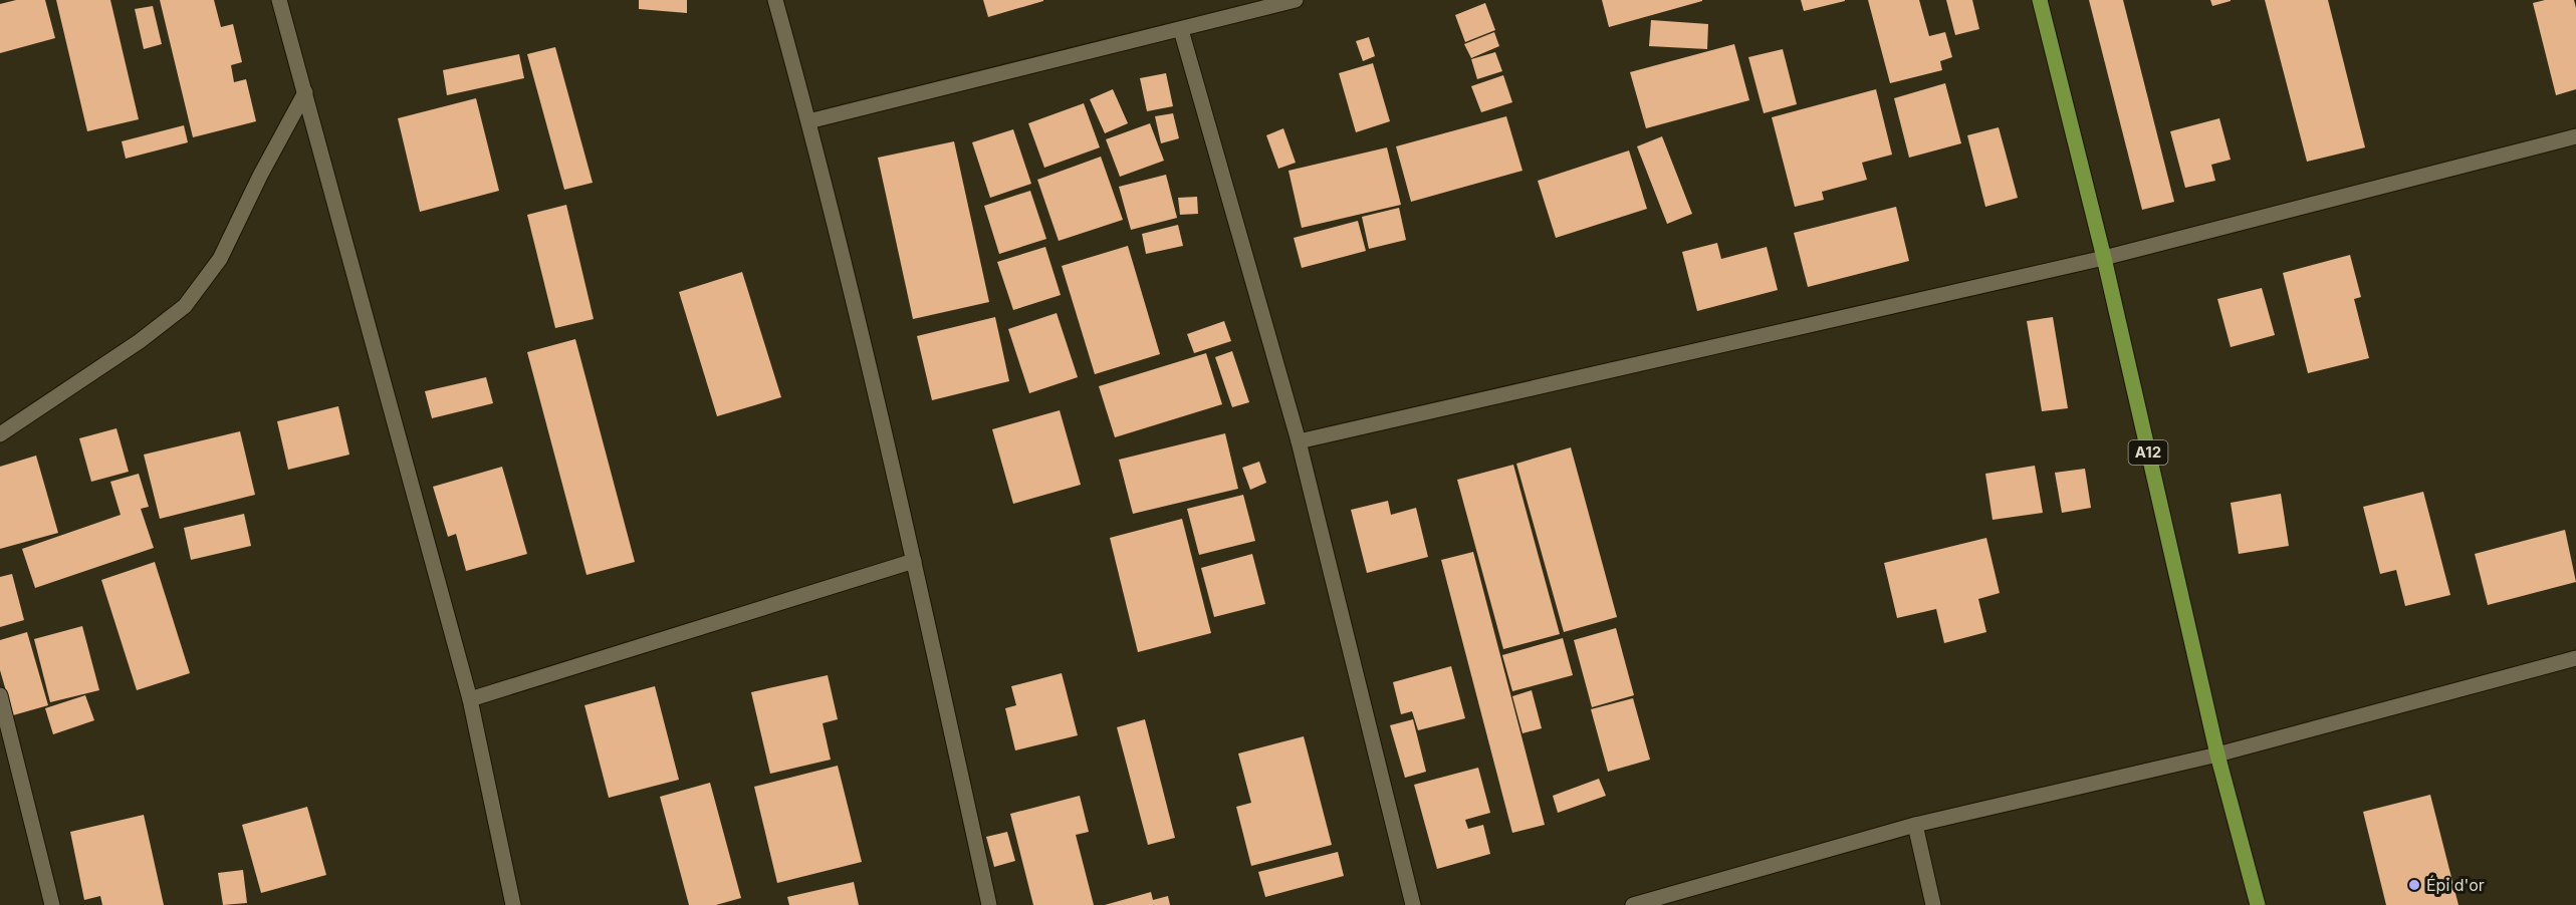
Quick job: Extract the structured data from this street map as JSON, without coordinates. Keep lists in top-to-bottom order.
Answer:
{
  "streets": {
    "main road": ["A12"]
  },
  "places": ["Épi d'or"]
}
